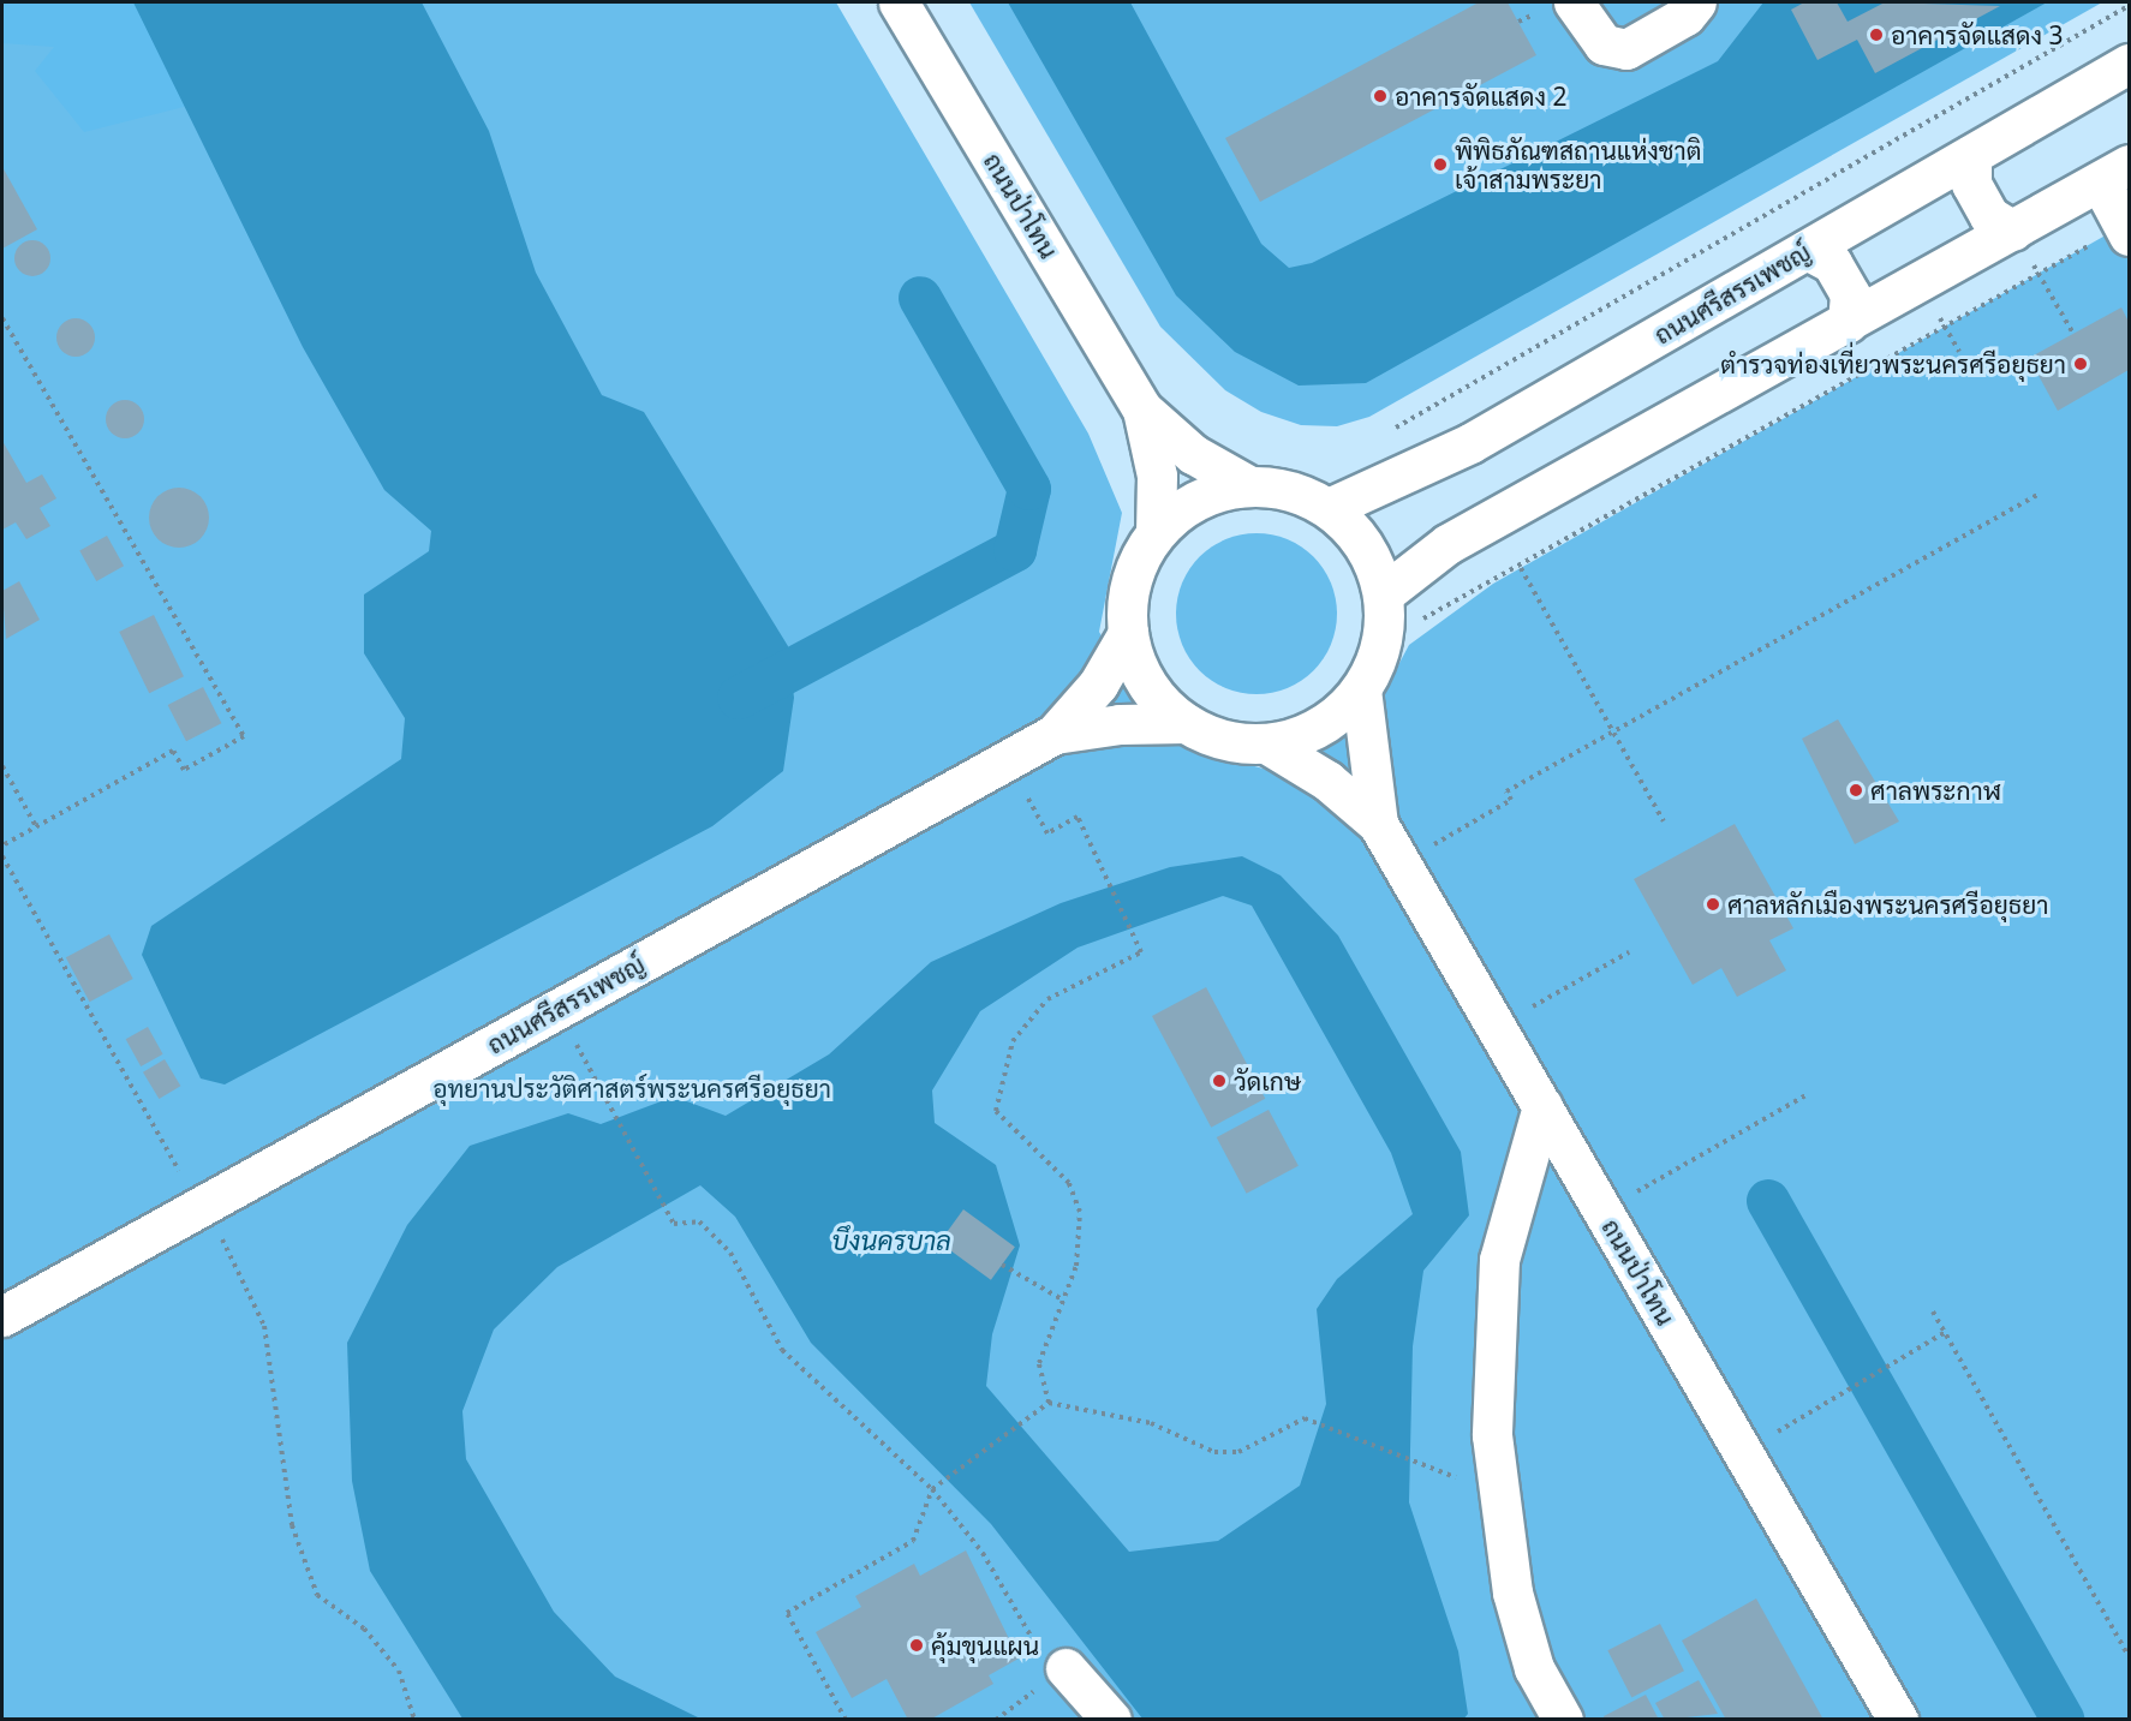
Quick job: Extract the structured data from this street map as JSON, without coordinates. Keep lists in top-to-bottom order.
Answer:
{
  "streets": {
    "main road": ["ถนนป่าโทน", "ถนนศรีสรรเพชญ์"]
  },
  "crossings": [
    ["ถนนป่าโทน", "ถนนศรีสรรเพชญ์"]
  ],
  "water": ["บึงนครบาล"],
  "parks": ["อุทยานประวัติศาสตร์พระนครศรีอยุธยา"],
  "places": [
    "อาคารจัดแสดง 3",
    "อาคารจัดแสดง 2",
    "พิพิธภัณฑสถานแห่งชาติ เจ้าสามพระยา",
    "ตำรวจท่องเที่ยวพระนครศรีอยุธยา",
    "ศาลพระกาฬ",
    "ศาลหลักเมืองพระนครศรีอยุธยา",
    "วัดเกษ",
    "คุ้มขุนแผน"
  ]
}
